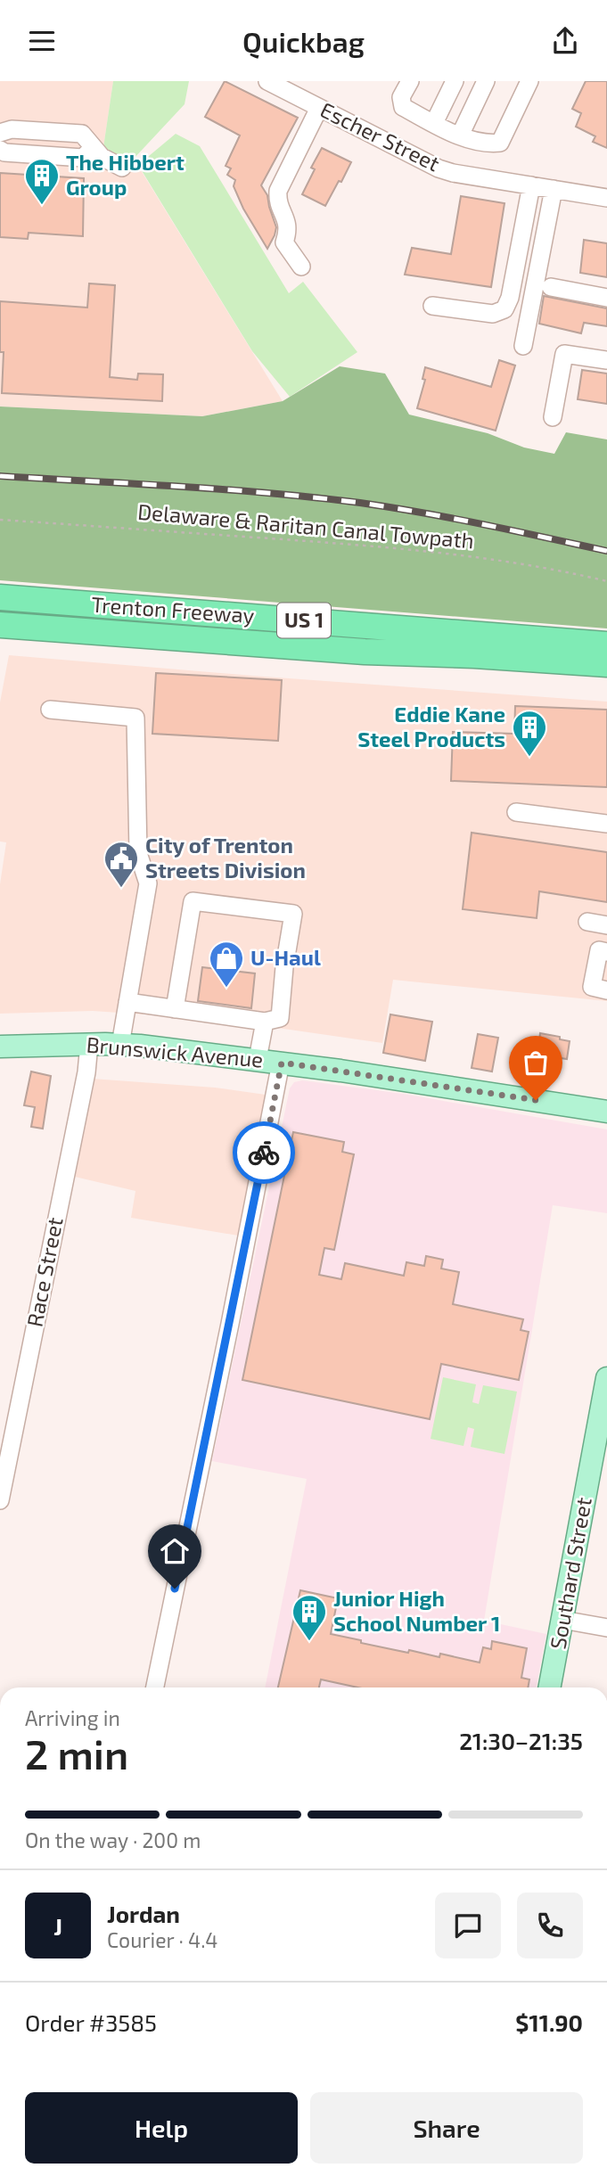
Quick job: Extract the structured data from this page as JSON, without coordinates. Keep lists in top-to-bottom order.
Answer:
{
  "streets": {
    "highway": ["Trenton Freeway", "US 1"],
    "main road": ["Brunswick Avenue", "Southard Street"],
    "street": ["Escher Street", "Race Street"],
    "path": ["Delaware & Raritan Canal Towpath"]
  },
  "crossings": [
    ["Brunswick Avenue", "Race Street"]
  ],
  "places": {
    "building": ["The Hibbert Group", "Eddie Kane Steel Products", "Junior High School Number 1"],
    "public building": ["City of Trenton Streets Division"],
    "shop": ["U-Haul"]
  },
  "page": {
    "header": "Quickbag",
    "heading": ["2 min", "Arriving in", "21:30–21:35"],
    "panel": [
      "Jordan",
      "Courier · 4.4",
      "Order #3585",
      "$11.90"
    ],
    "bar": "On the way · 200 m",
    "round": "J",
    "buttons": ["Help", "Share"]
  }
}
